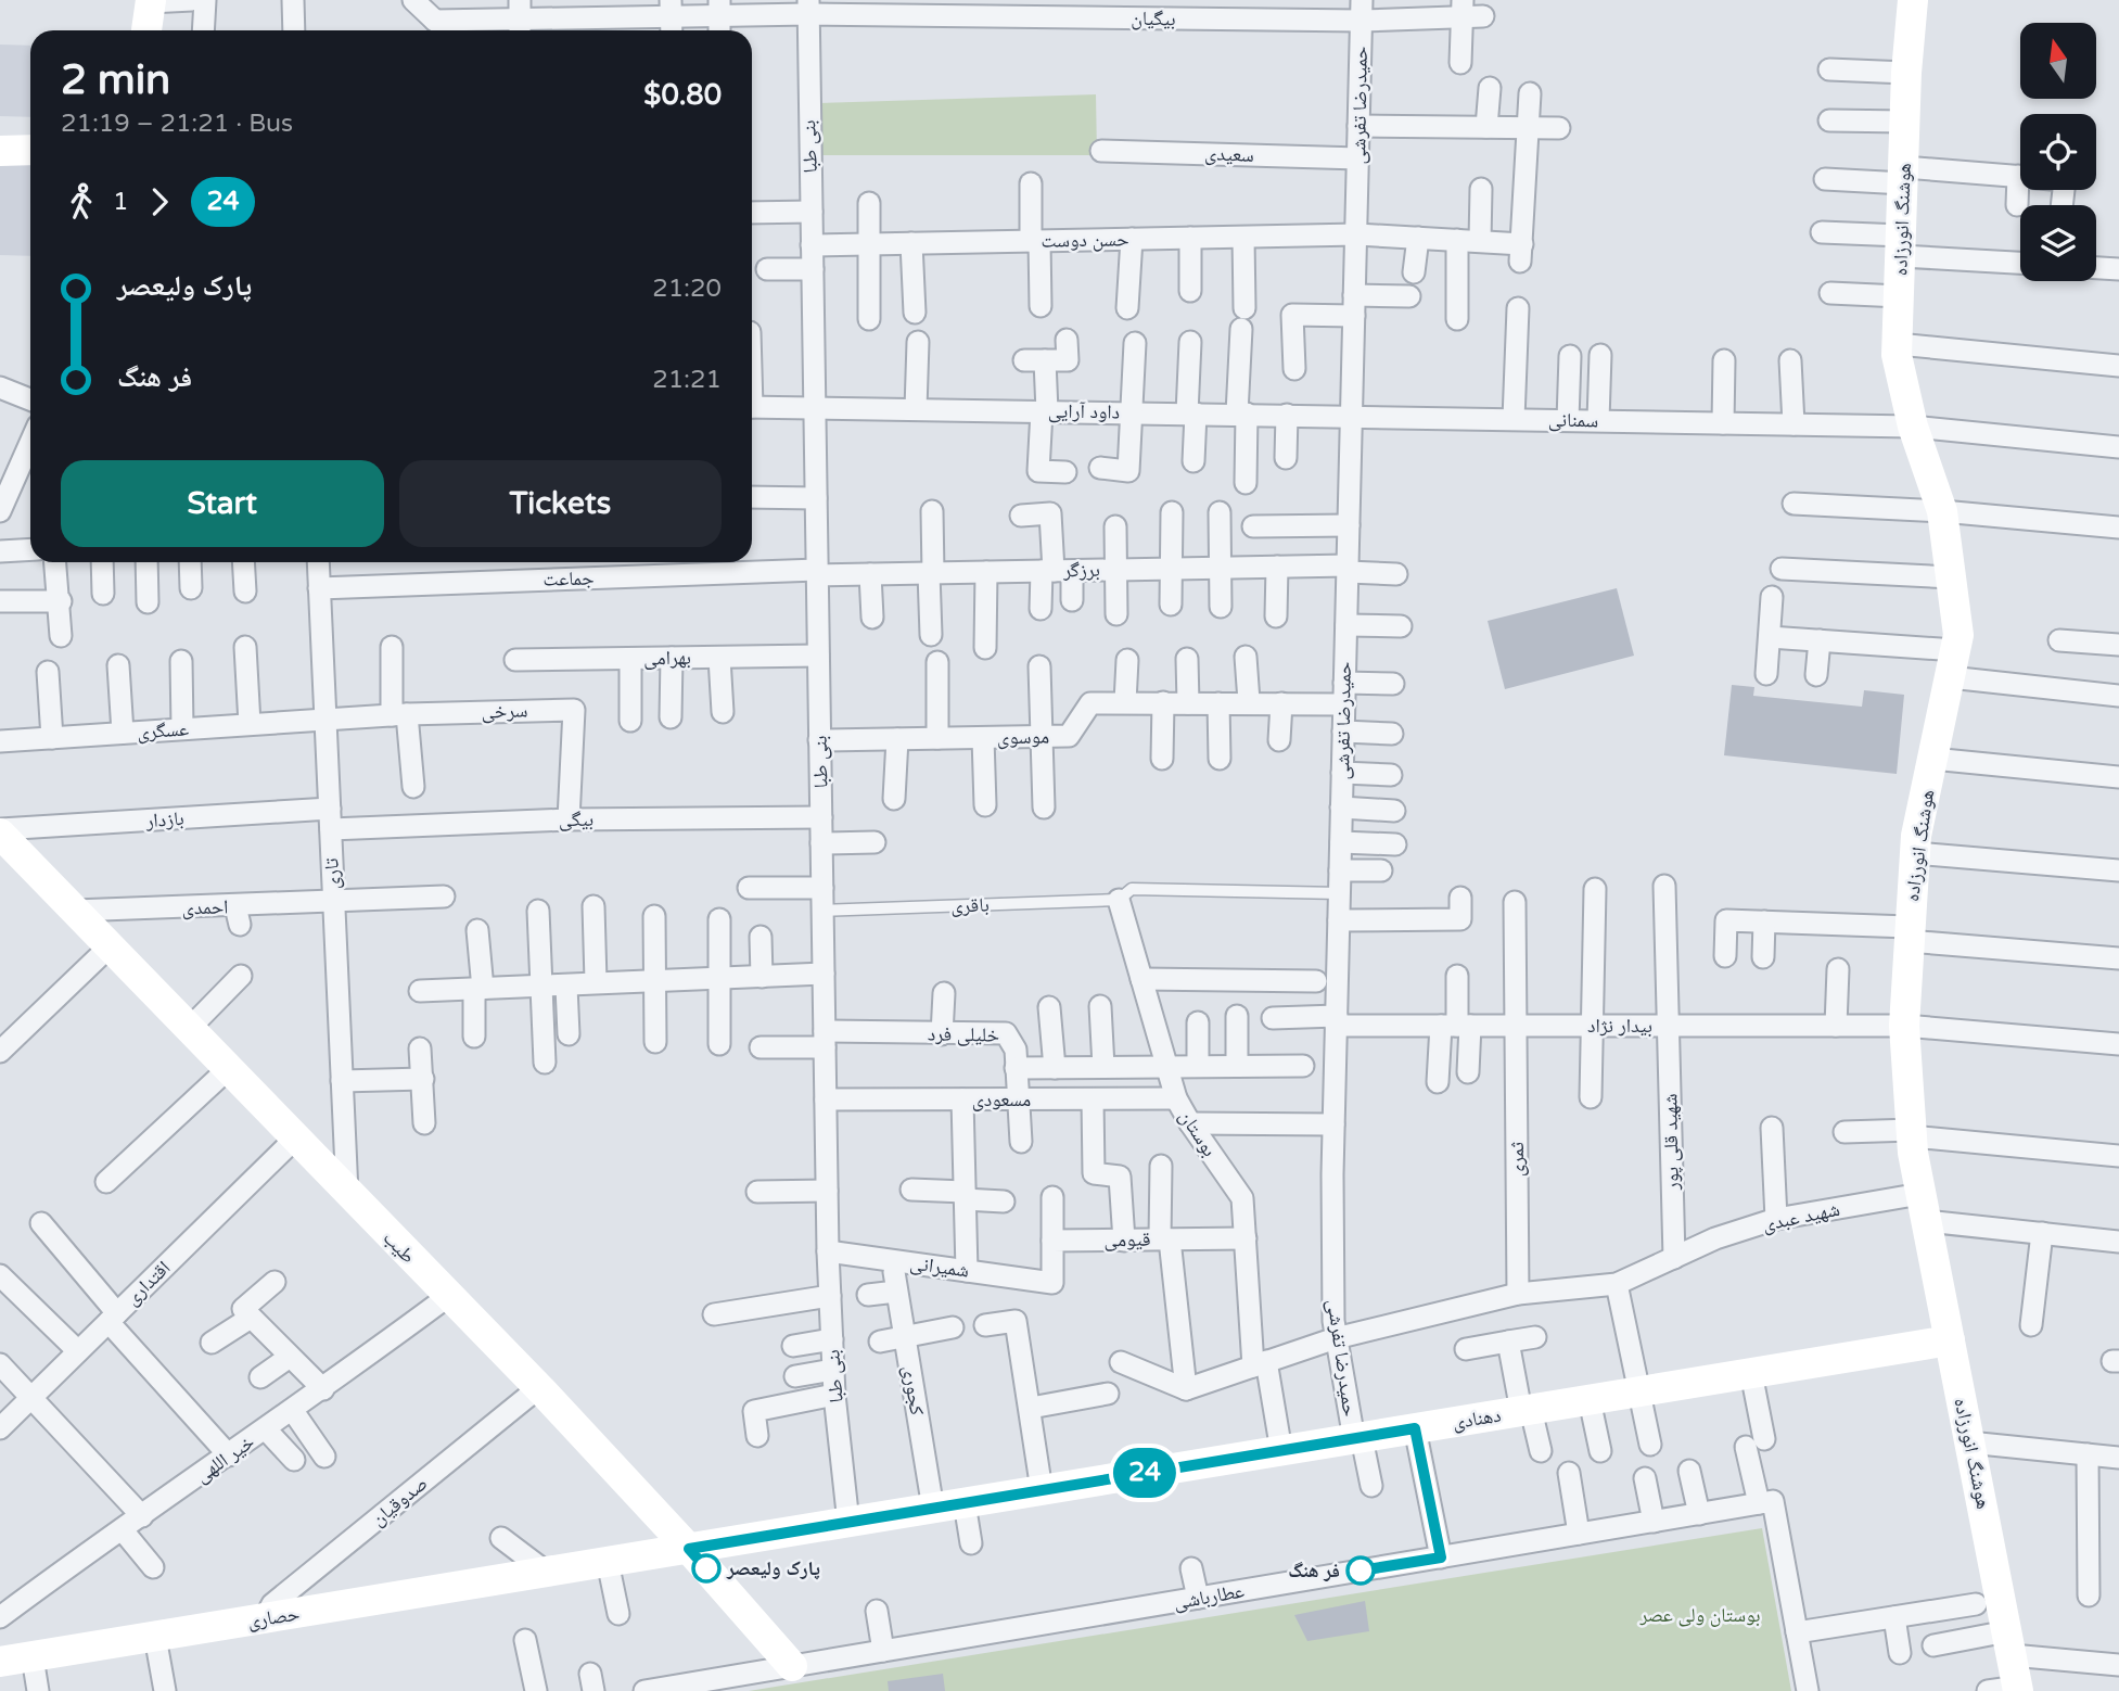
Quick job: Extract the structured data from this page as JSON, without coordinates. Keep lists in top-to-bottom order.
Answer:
{
  "streets": {
    "main road": [
      "هوشنگ انورزاده",
      "طیب",
      "دهنادی",
      "حصاری"
    ],
    "street": [
      "بیگیان",
      "حمیدرضا تفرشی",
      "بنی طبا",
      "سعیدی",
      "حسن دوست",
      "داود آرایی",
      "سمنانی",
      "برزگر",
      "جماعت",
      "بهرامی",
      "سرخی",
      "عسگری",
      "موسوی",
      "بازدار",
      "بیگی",
      "تاری",
      "احمدی",
      "بیدار نژاد",
      "خلیلی فرد",
      "مسعودی",
      "بوستان",
      "شهید قلی پور",
      "ثمری",
      "شهید عبدی",
      "قیومی",
      "شمیرانی",
      "اقتداری",
      "کجوری",
      "خیر اللهی",
      "صدوقیان",
      "عطارباشی"
    ],
    "lane": ["باقری"]
  },
  "crossings": [
    ["بیگیان", "حمیدرضا تفرشی"],
    ["بیگیان", "بنی طبا"],
    ["حمیدرضا تفرشی", "سعیدی"],
    ["حمیدرضا تفرشی", "حسن دوست"],
    ["حمیدرضا تفرشی", "داود آرایی"],
    ["حمیدرضا تفرشی", "سمنانی"],
    ["حمیدرضا تفرشی", "برزگر"],
    ["حمیدرضا تفرشی", "موسوی"],
    ["حمیدرضا تفرشی", "باقری"],
    ["حمیدرضا تفرشی", "بیدار نژاد"],
    ["حمیدرضا تفرشی", "دهنادی"],
    ["بنی طبا", "حسن دوست"],
    ["بنی طبا", "داود آرایی"],
    ["بنی طبا", "برزگر"],
    ["بنی طبا", "جماعت"],
    ["بنی طبا", "بهرامی"],
    ["بنی طبا", "موسوی"],
    ["بنی طبا", "بیگی"],
    ["بنی طبا", "باقری"],
    ["بنی طبا", "خلیلی فرد"],
    ["بنی طبا", "مسعودی"],
    ["بنی طبا", "شمیرانی"],
    ["بنی طبا", "دهنادی"],
    ["هوشنگ انورزاده", "سمنانی"],
    ["هوشنگ انورزاده", "بیدار نژاد"],
    ["هوشنگ انورزاده", "شهید عبدی"],
    ["هوشنگ انورزاده", "دهنادی"],
    ["داود آرایی", "سمنانی"],
    ["برزگر", "جماعت"],
    ["جماعت", "تاری"],
    ["سرخی", "عسگری"],
    ["سرخی", "بیگی"],
    ["سرخی", "تاری"],
    ["عسگری", "تاری"],
    ["بازدار", "بیگی"],
    ["بازدار", "تاری"],
    ["بازدار", "طیب"],
    ["بیگی", "تاری"],
    ["تاری", "احمدی"],
    ["تاری", "طیب"],
    ["باقری", "بوستان"],
    ["احمدی", "طیب"],
    ["بیدار نژاد", "شهید قلی پور"],
    ["بیدار نژاد", "ثمری"],
    ["خلیلی فرد", "بوستان"],
    ["مسعودی", "بوستان"],
    ["بوستان", "قیومی"],
    ["بوستان", "دهنادی"],
    ["شهید قلی پور", "شهید عبدی"],
    ["ثمری", "شهید عبدی"],
    ["قیومی", "شمیرانی"],
    ["طیب", "اقتداری"],
    ["طیب", "دهنادی"],
    ["طیب", "خیر اللهی"],
    ["طیب", "صدوقیان"],
    ["طیب", "عطارباشی"],
    ["طیب", "حصاری"],
    ["کجوری", "دهنادی"],
    ["دهنادی", "حصاری"],
    ["صدوقیان", "حصاری"]
  ],
  "parks": ["بوستان ولی عصر"],
  "places": ["پارک ولیعصر", "فر هنگ"],
  "lines": ["bus line 24"],
  "north": "top",
  "page": {
    "on_map": "24",
    "heading": ["2 min", "21:19 – 21:21 · Bus", "$0.80"],
    "legs": ["1", "24"],
    "list": [
      {
        "name": "پارک ولیعصر",
        "value": "21:20"
      },
      {
        "name": "فر هنگ",
        "value": "21:21"
      }
    ],
    "buttons": ["Start", "Tickets"]
  }
}
